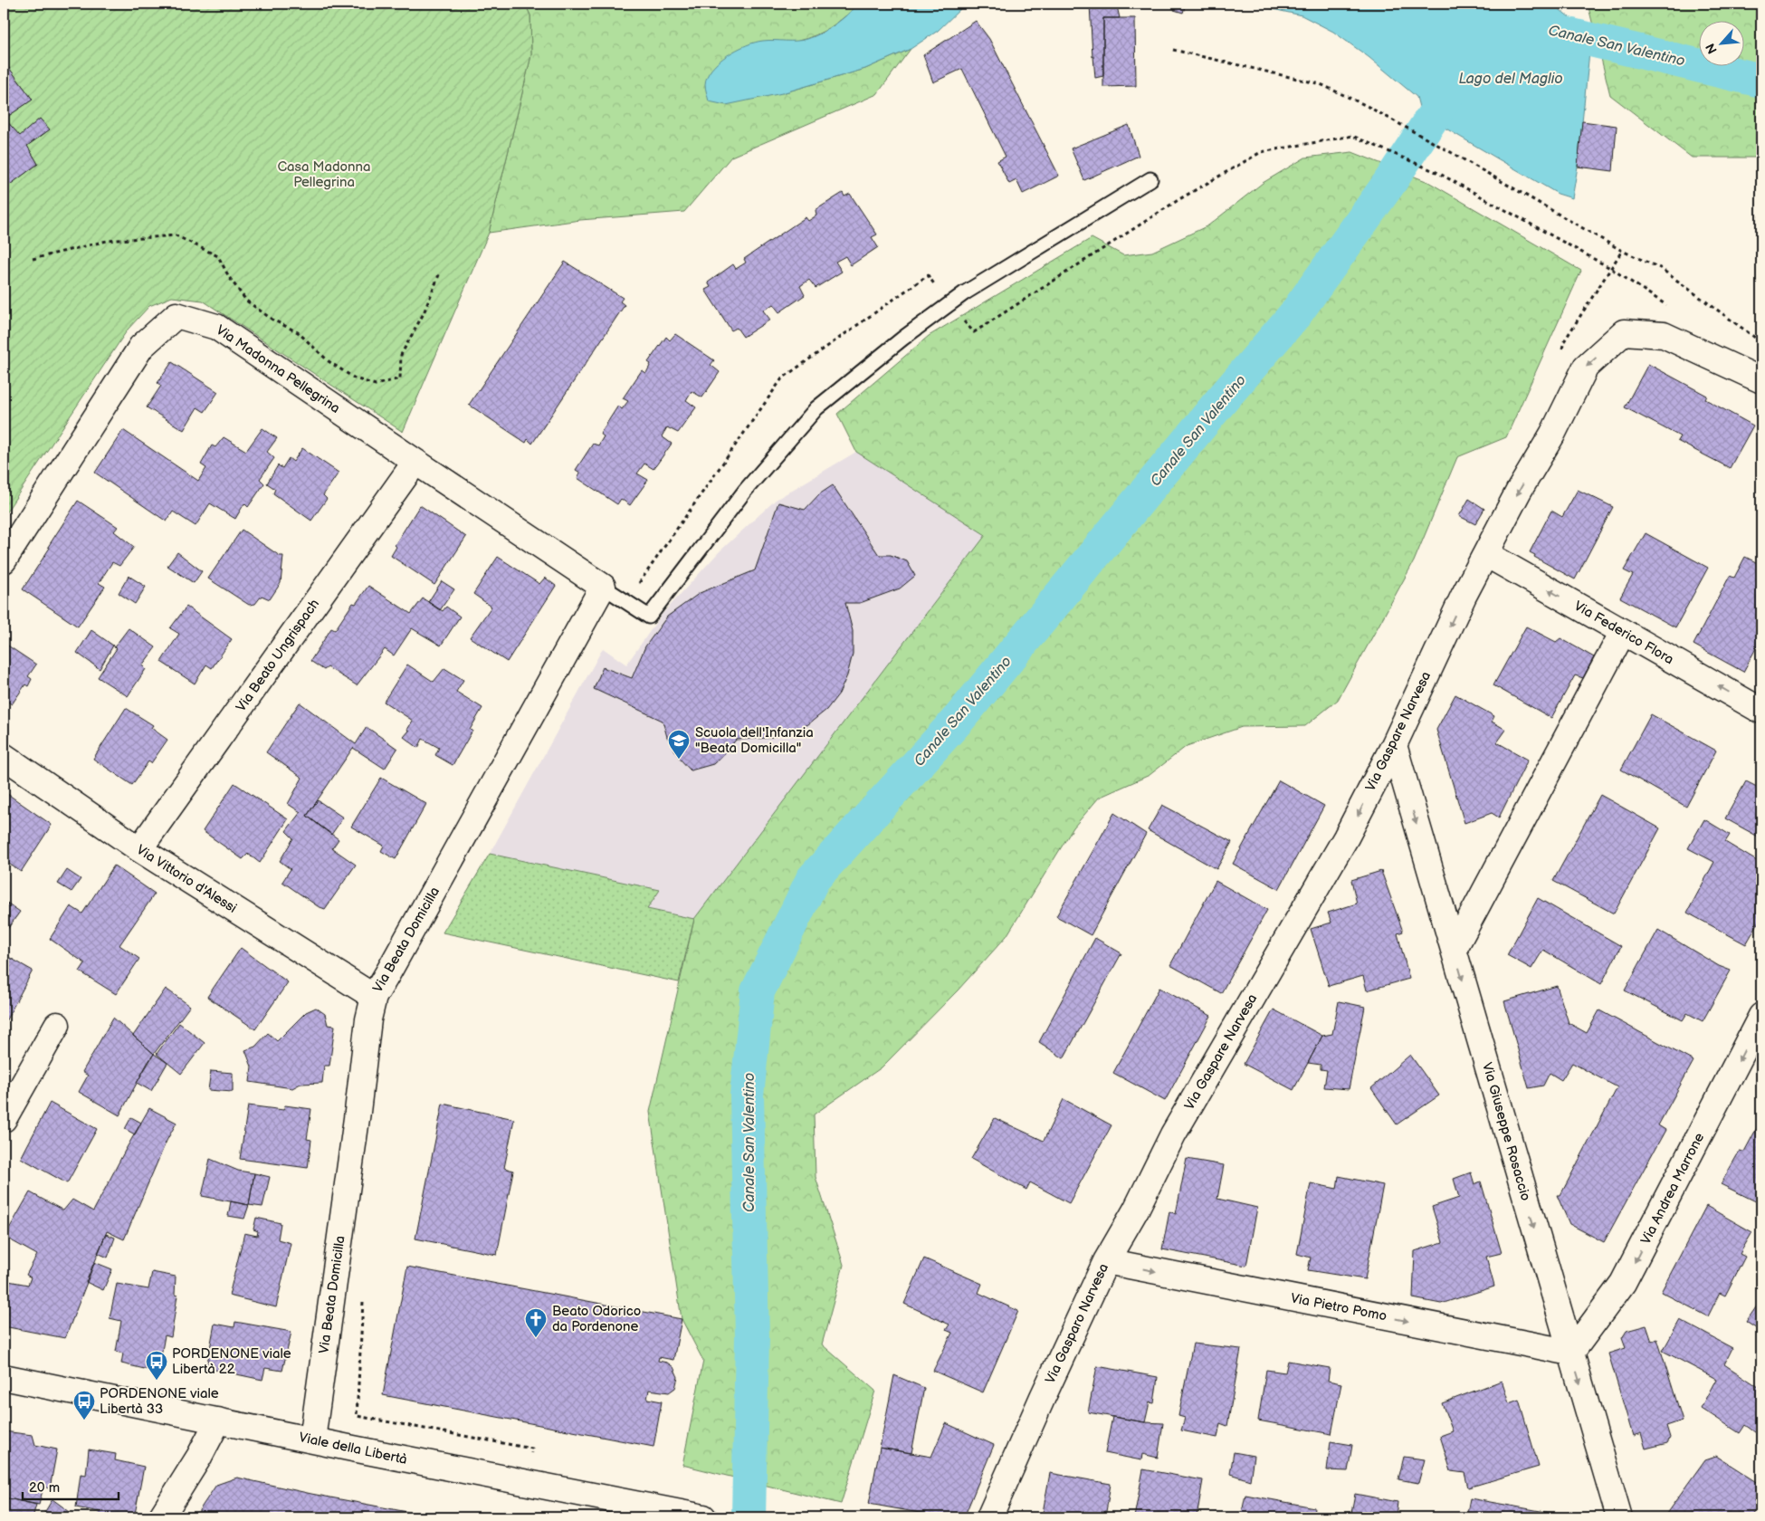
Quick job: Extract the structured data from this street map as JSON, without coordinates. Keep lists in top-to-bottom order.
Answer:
{
  "streets": {
    "street": [
      "Via Madonna Pellegrina",
      "Via Federico Flora",
      "Via Beato Ungrispach",
      "Via Gaspare Narvesa",
      "Via Vittorio d'Alessi",
      "Via Beata Domicilla",
      "Via Giuseppe Rosaccio",
      "Via Andrea Marrone",
      "Via Pietro Pomo",
      "Via Gasparo Narvesa",
      "Viale della Libertà"
    ]
  },
  "crossings": [
    ["Via Madonna Pellegrina", "Via Beato Ungrispach"],
    ["Via Madonna Pellegrina", "Via Beata Domicilla"],
    ["Via Federico Flora", "Via Gaspare Narvesa"],
    ["Via Beato Ungrispach", "Via Vittorio d'Alessi"],
    ["Via Gaspare Narvesa", "Via Giuseppe Rosaccio"],
    ["Via Gaspare Narvesa", "Via Gasparo Narvesa"],
    ["Via Vittorio d'Alessi", "Via Beata Domicilla"],
    ["Via Beata Domicilla", "Viale della Libertà"],
    ["Via Giuseppe Rosaccio", "Via Andrea Marrone"],
    ["Via Giuseppe Rosaccio", "Via Pietro Pomo"],
    ["Via Andrea Marrone", "Via Pietro Pomo"],
    ["Via Pietro Pomo", "Via Gasparo Narvesa"]
  ],
  "one_way": [
    "Via Federico Flora",
    "Via Giuseppe Rosaccio",
    "Via Andrea Marrone",
    "Via Pietro Pomo"
  ],
  "water": ["Canale San Valentino", "Lago del Maglio"],
  "parks": ["Casa Madonna Pellegrina"],
  "places": {
    "school or university": ["Scuola dell'Infanzia \"Beata Domicilla\""],
    "church": ["Beato Odorico da Pordenone"],
    "bus stop": ["PORDENONE viale Libertà 22", "PORDENONE viale Libertà 33"]
  },
  "scale_bar": "20 m",
  "north": "bottom left"
}
